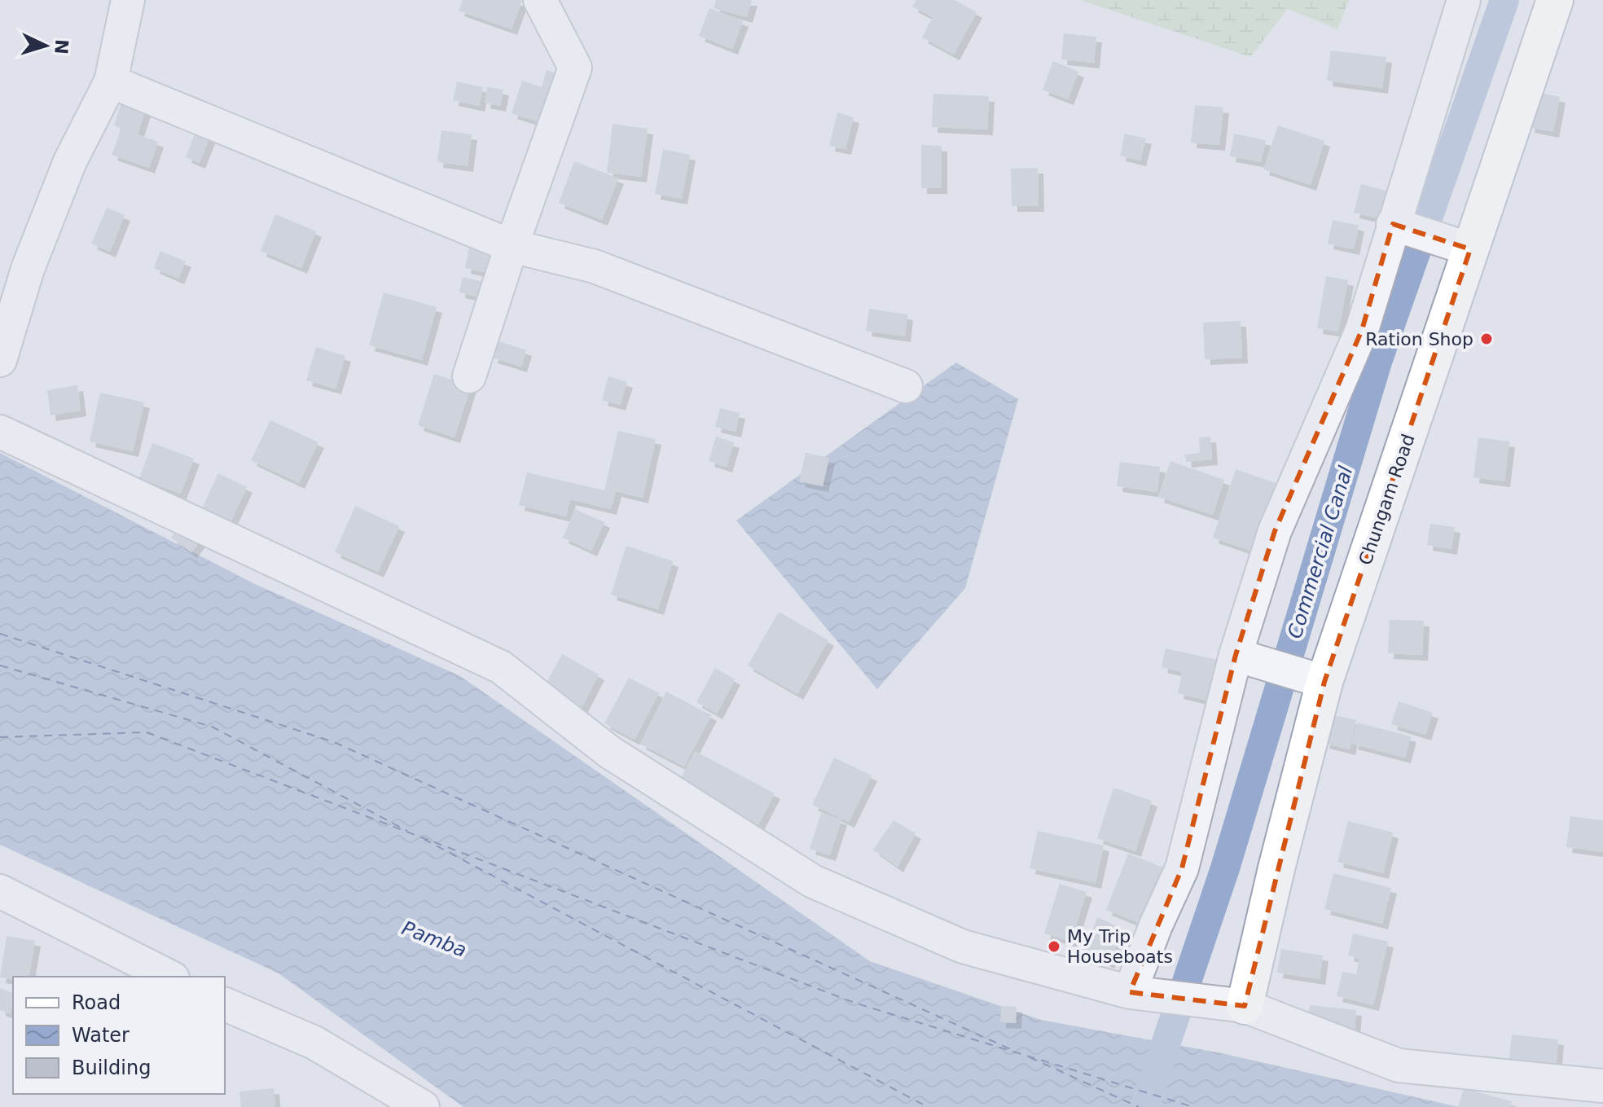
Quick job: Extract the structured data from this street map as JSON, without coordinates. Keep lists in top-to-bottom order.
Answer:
{
  "streets": {
    "main road": ["Chungam Road"]
  },
  "water": ["Commercial Canal", "Pamba"],
  "places": ["Ration Shop", "My Trip Houseboats"],
  "legend": ["Road", "Water", "Building"],
  "north": "right"
}
